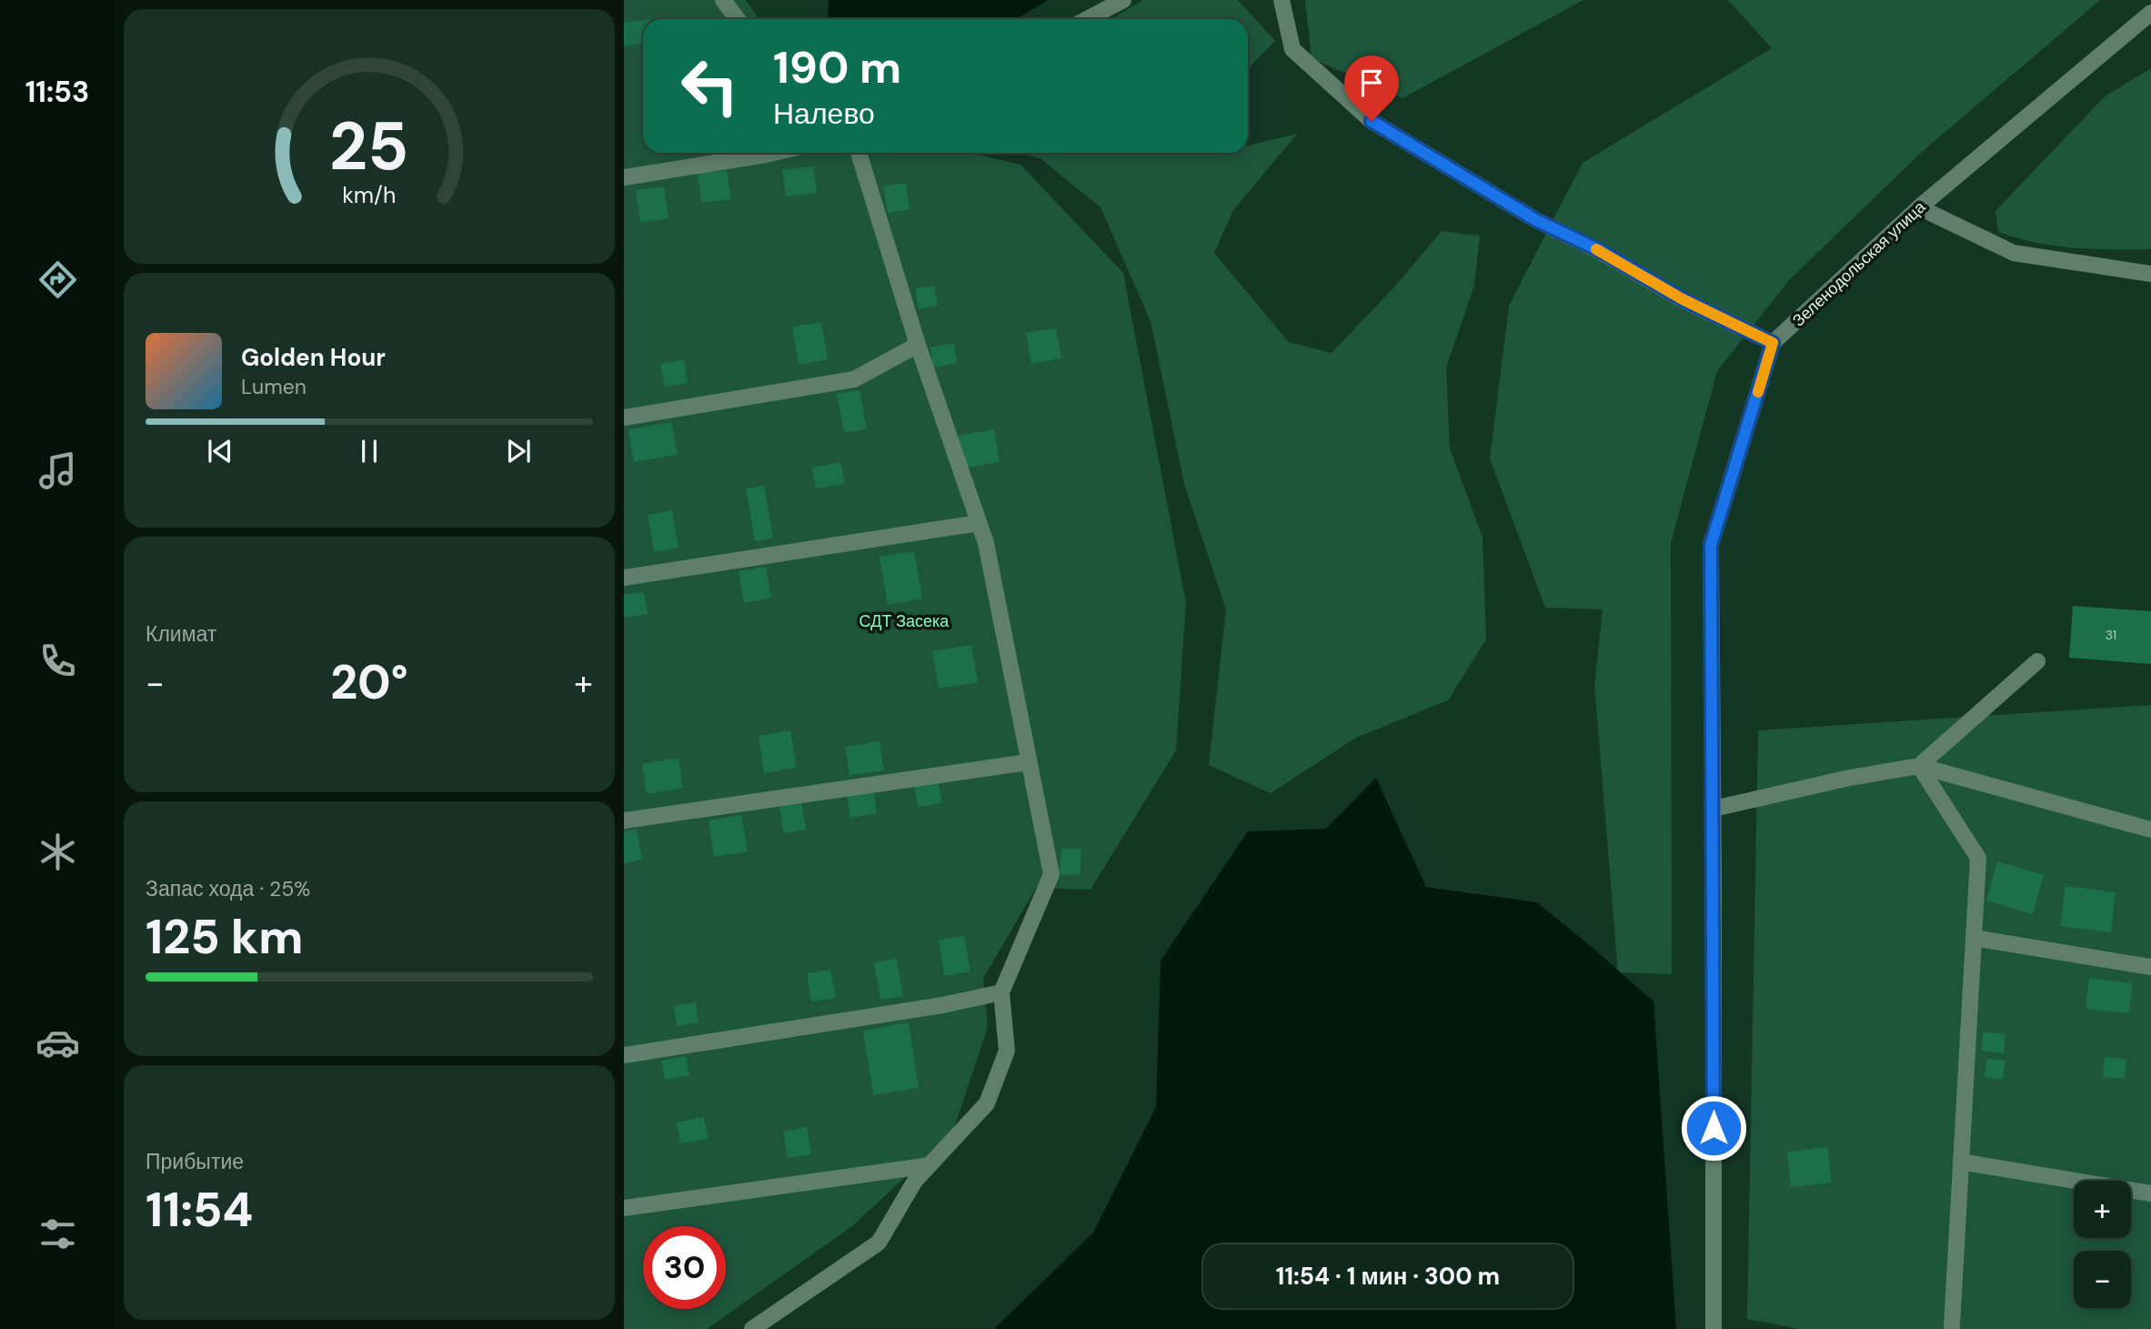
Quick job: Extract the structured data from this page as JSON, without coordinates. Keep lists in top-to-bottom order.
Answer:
{
  "streets": {
    "street": ["Зеленодольская улица"]
  },
  "parks": ["СДТ Засека"],
  "house_numbers": ["31"],
  "page": {
    "tabs": "11:53",
    "turn": ["190 m", "Налево"],
    "song": ["Golden Hour", "Lumen"],
    "tile": [
      "Климат",
      ["Запас хода · 25%", "125 km"],
      ["Прибытие", "11:54"]
    ],
    "heat": ["−", "20°", "+"],
    "map_buttons": ["+", "−"],
    "limit": "30",
    "trip": "11:54 · 1 мин · 300 m",
    "gauge": ["25", "km/h"]
  }
}
